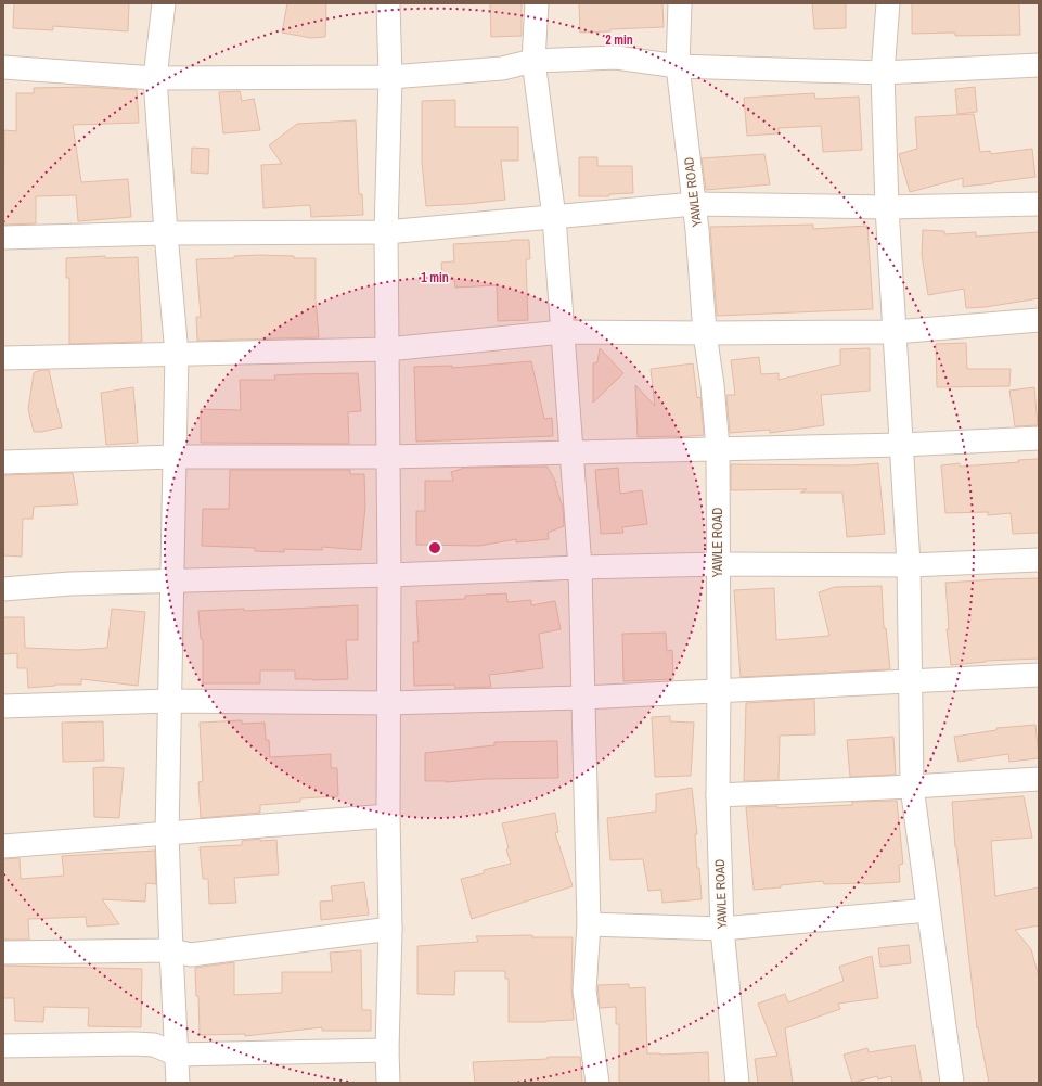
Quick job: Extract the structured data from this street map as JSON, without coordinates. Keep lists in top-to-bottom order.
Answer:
{
  "streets": {
    "street": ["YAWLE ROAD"]
  },
  "rings": ["2 min", "1 min"]
}
